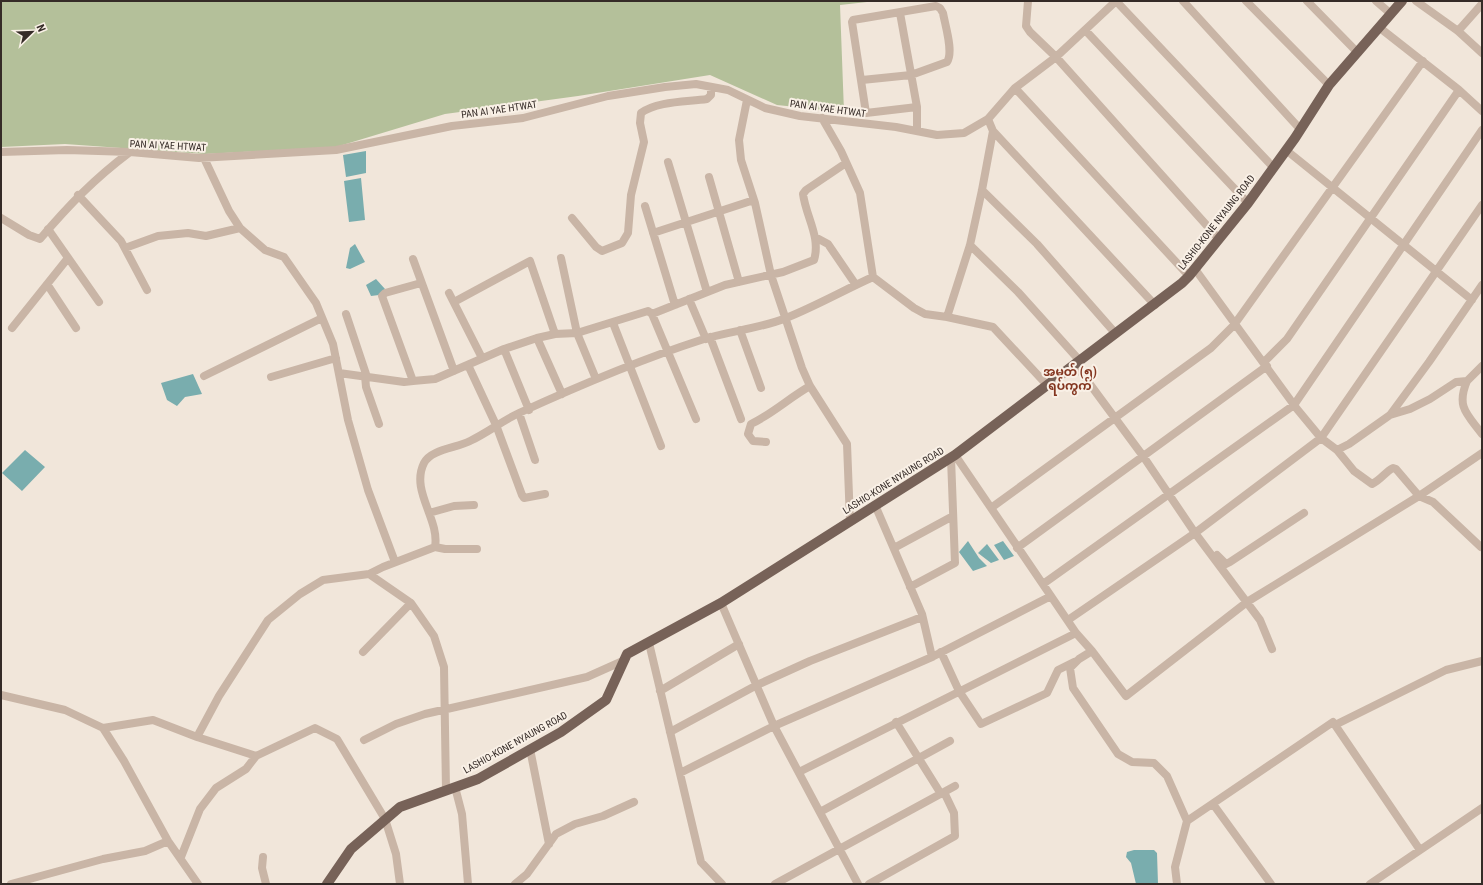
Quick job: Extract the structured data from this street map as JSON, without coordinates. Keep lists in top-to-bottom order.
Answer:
{
  "streets": {
    "main road": ["LASHIO-KONE NYAUNG ROAD"],
    "street": ["PAN AI YAE HTWAT"]
  },
  "districts": ["အမှတ် (၅) ရပ်ကွက်"],
  "north": "top right"
}
